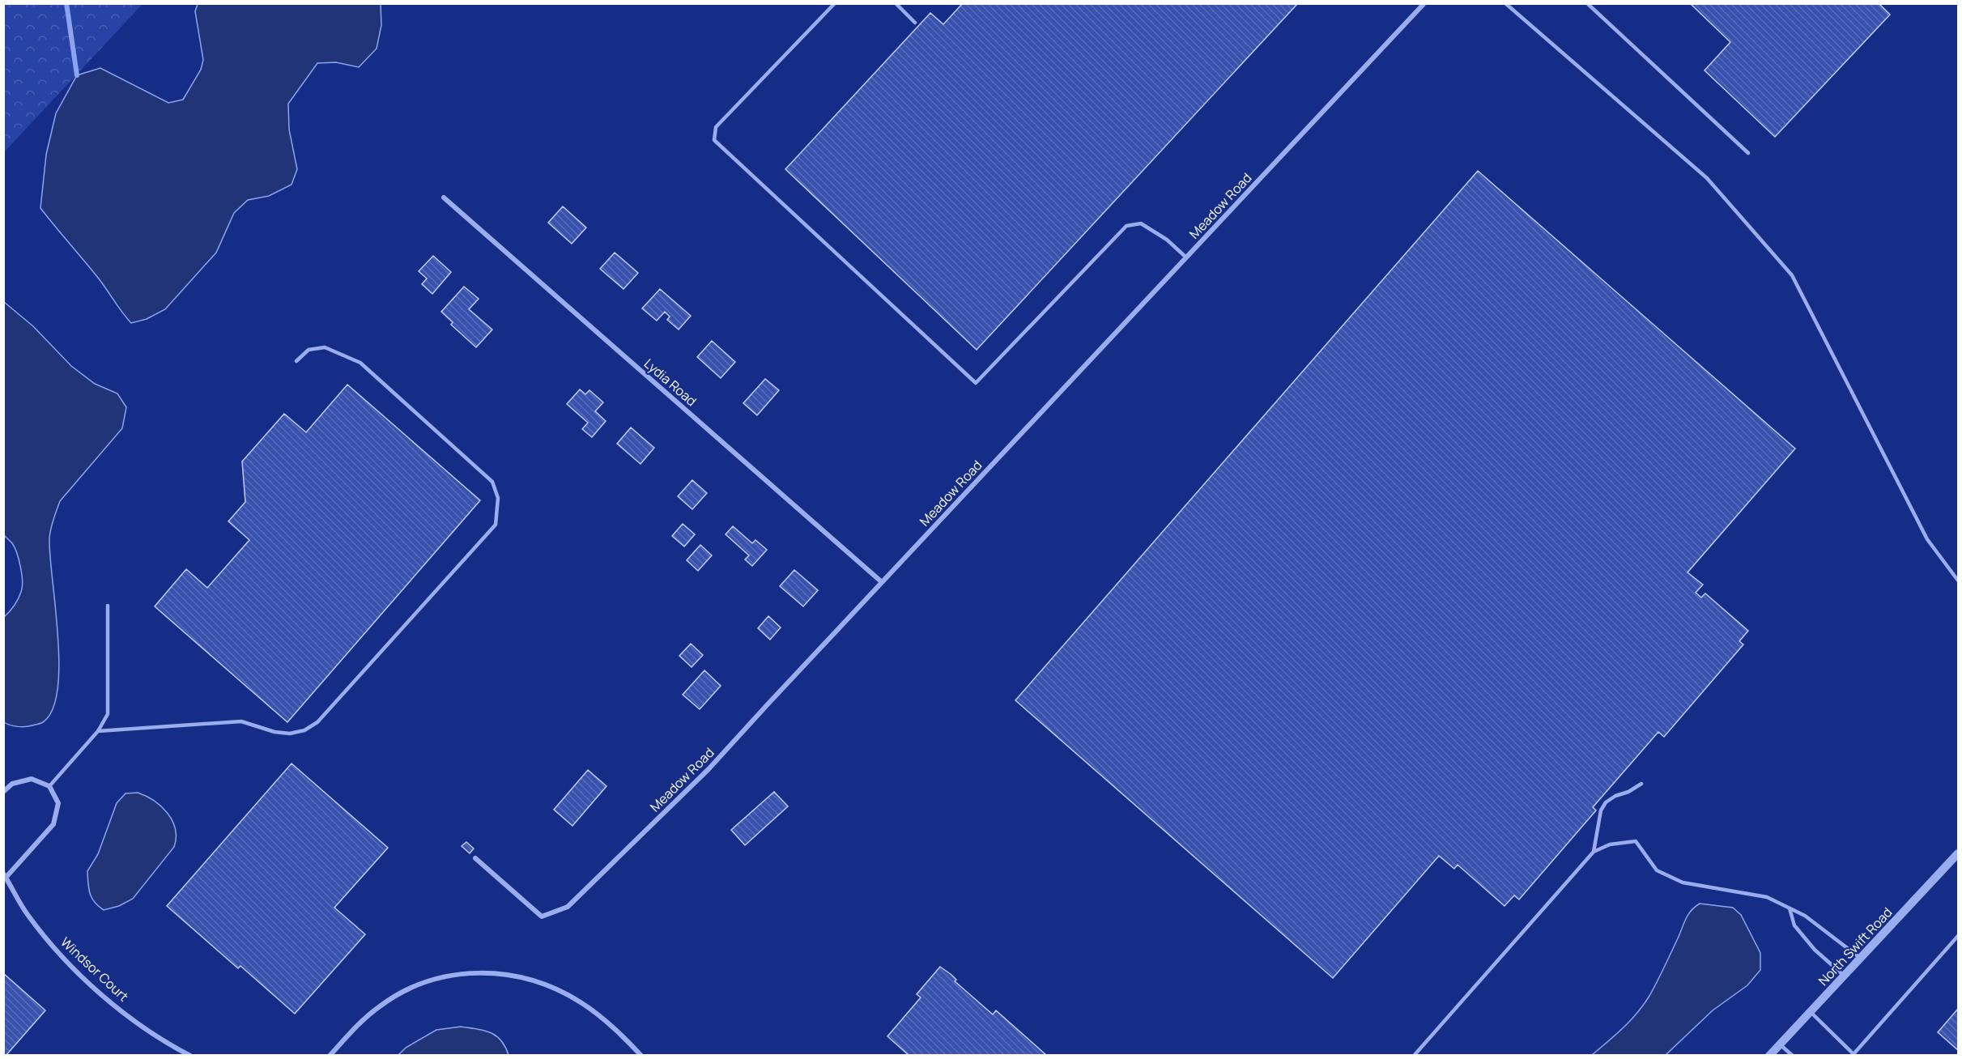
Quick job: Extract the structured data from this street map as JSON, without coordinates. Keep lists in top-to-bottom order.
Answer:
{
  "streets": {
    "street": [
      "Meadow Road",
      "Lydia Road",
      "North Swift Road",
      "Windsor Court"
    ]
  },
  "crossings": [
    ["Meadow Road", "Lydia Road"]
  ]
}
